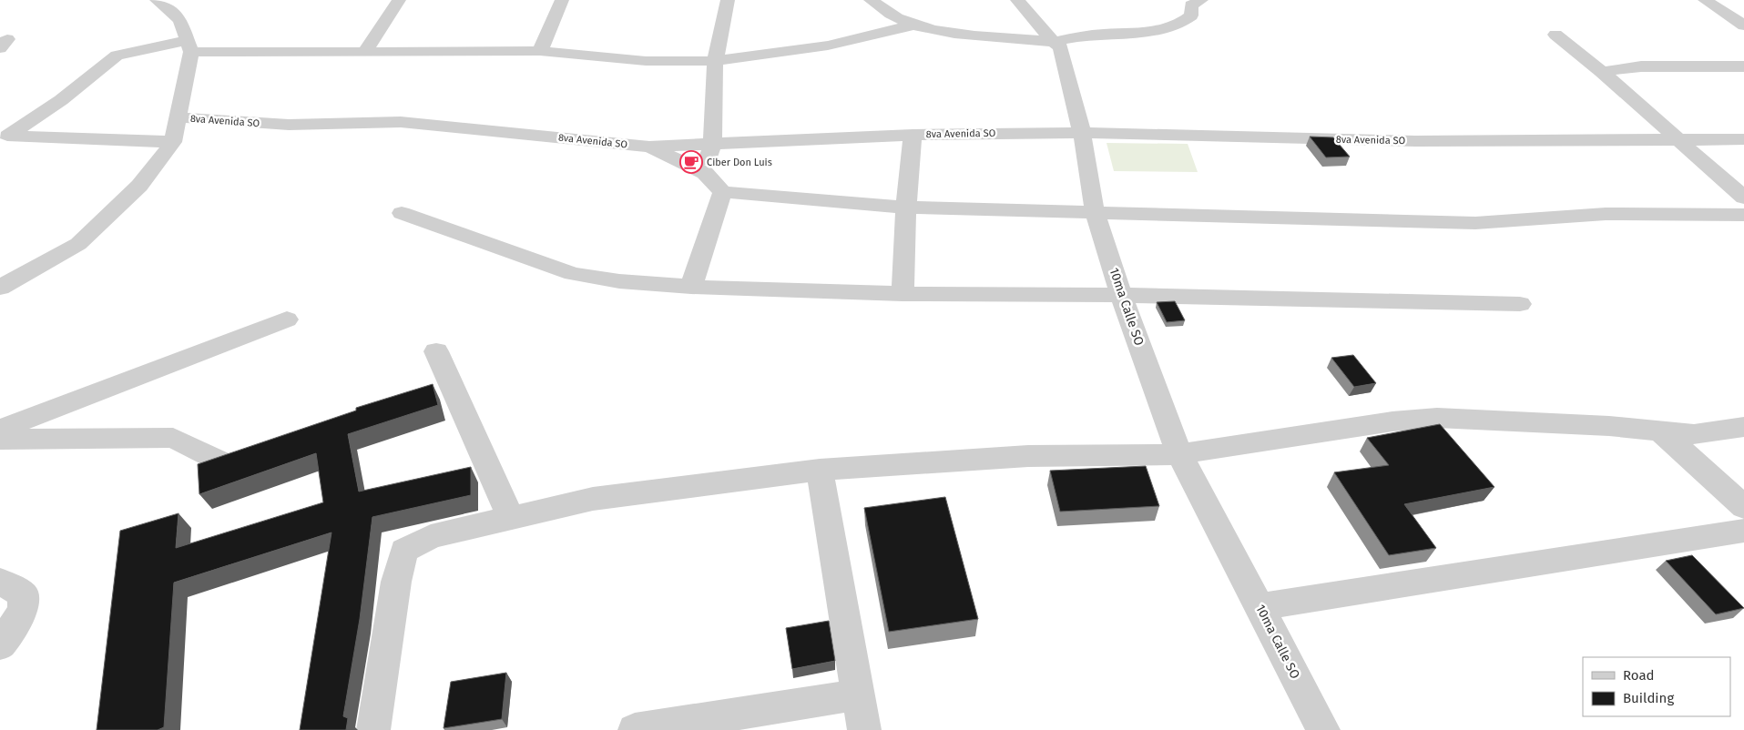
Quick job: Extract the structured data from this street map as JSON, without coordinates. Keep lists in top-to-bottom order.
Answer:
{
  "streets": {
    "street": ["8va Avenida SO", "10ma Calle SO"]
  },
  "crossings": [
    ["8va Avenida SO", "10ma Calle SO"]
  ],
  "places": {
    "cafe": ["Ciber Don Luis"]
  },
  "legend": ["Road", "Building"]
}
